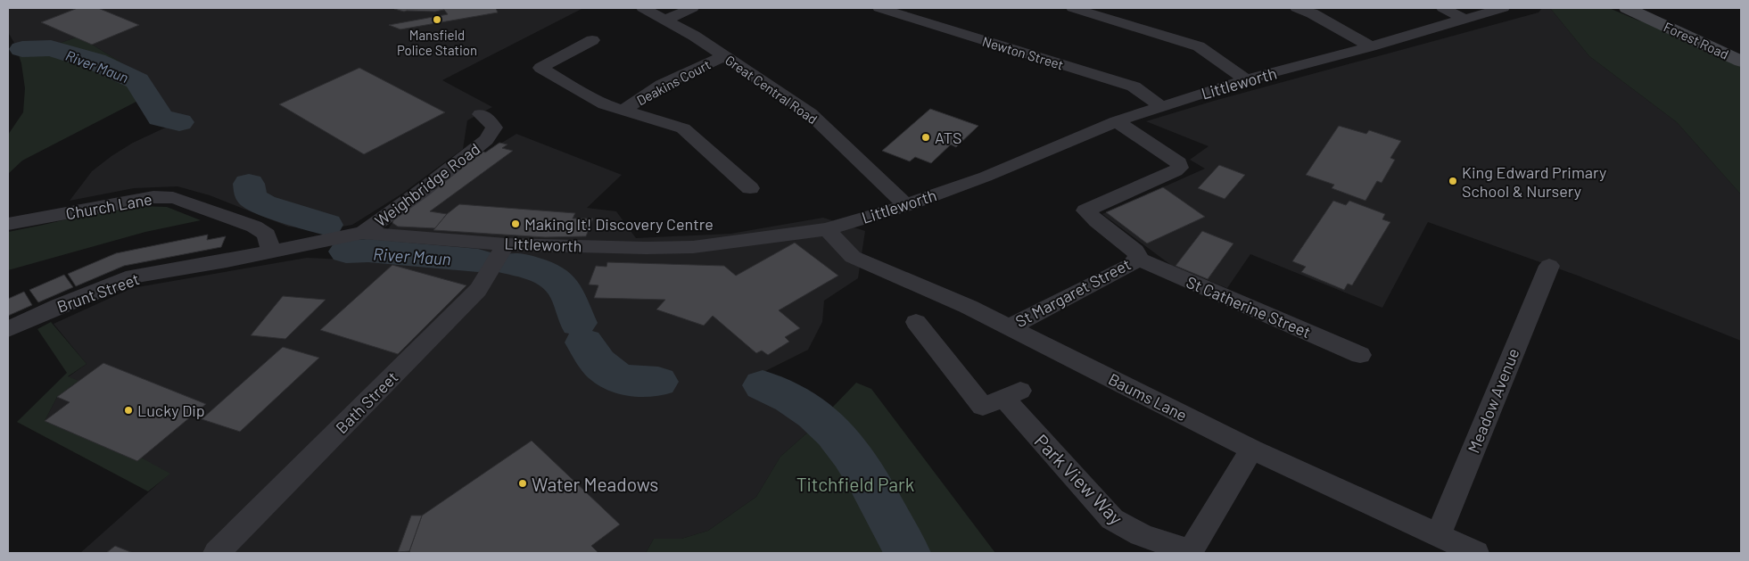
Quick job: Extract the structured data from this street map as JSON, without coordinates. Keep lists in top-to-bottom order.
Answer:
{
  "streets": {
    "main road": ["Forest Road"],
    "street": [
      "Newton Street",
      "Deakins Court",
      "Littleworth",
      "Great Central Road",
      "Weighbridge Road",
      "Church Lane",
      "Brunt Street",
      "St Margaret Street",
      "St Catherine Street",
      "Baums Lane",
      "Meadow Avenue",
      "Bath Street",
      "Park View Way"
    ]
  },
  "crossings": [
    ["Newton Street", "Littleworth"],
    ["Deakins Court", "Great Central Road"],
    ["Littleworth", "Great Central Road"],
    ["Littleworth", "Weighbridge Road"],
    ["Littleworth", "Church Lane"],
    ["Littleworth", "Brunt Street"],
    ["Littleworth", "Baums Lane"],
    ["Littleworth", "Bath Street"],
    ["Church Lane", "Brunt Street"],
    ["St Margaret Street", "St Catherine Street"],
    ["St Margaret Street", "Baums Lane"],
    ["Baums Lane", "Meadow Avenue"],
    ["Baums Lane", "Park View Way"]
  ],
  "water": ["River Maun"],
  "parks": ["Titchfield Park"],
  "places": [
    "Mansfield Police Station",
    "ATS",
    "King Edward Primary School & Nursery",
    "Making It! Discovery Centre",
    "Lucky Dip",
    "Water Meadows"
  ]
}
